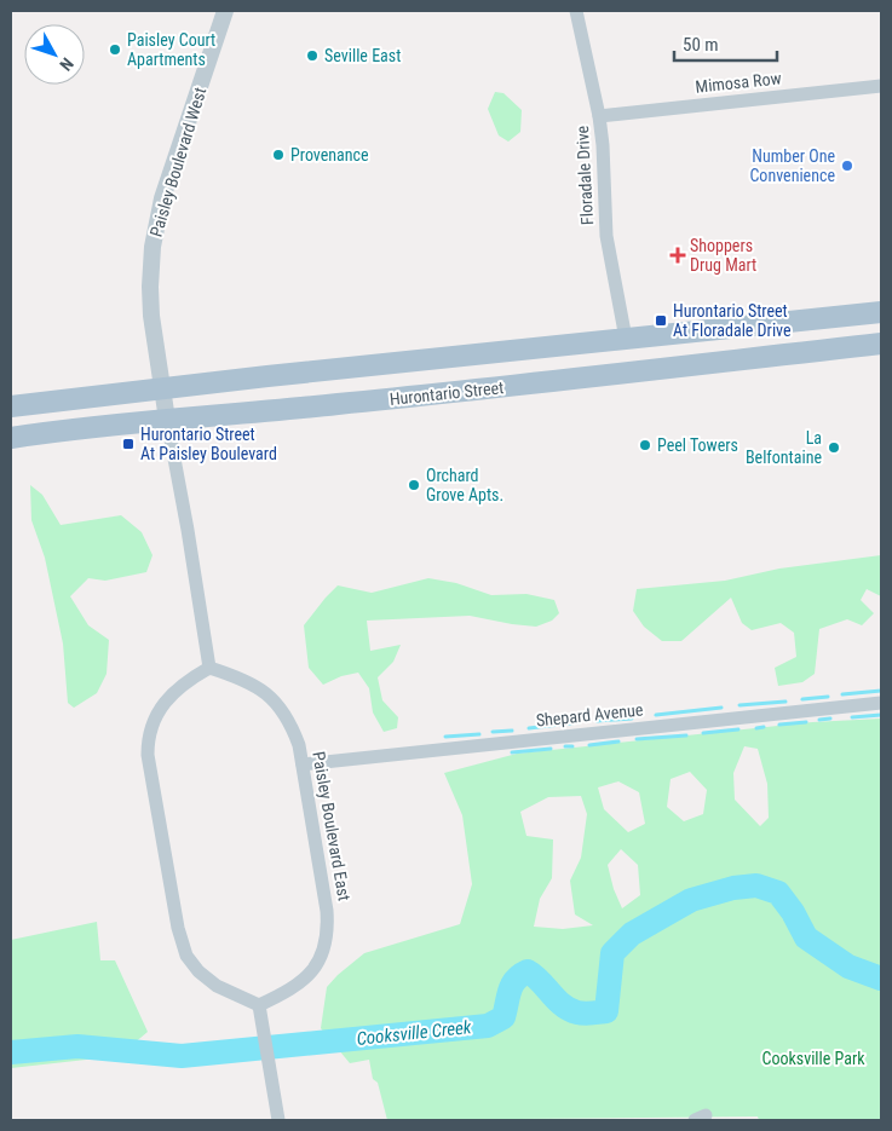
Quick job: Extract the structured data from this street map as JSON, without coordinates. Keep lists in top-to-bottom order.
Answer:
{
  "streets": {
    "main road": ["Hurontario Street"],
    "street": [
      "Mimosa Row",
      "Paisley Boulevard West",
      "Floradale Drive",
      "Shepard Avenue",
      "Paisley Boulevard East"
    ]
  },
  "crossings": [
    ["Mimosa Row", "Floradale Drive"],
    ["Paisley Boulevard West", "Hurontario Street"],
    ["Shepard Avenue", "Paisley Boulevard East"]
  ],
  "water": ["Cooksville Creek"],
  "parks": ["Cooksville Park"],
  "places": {
    "other": [
      "Paisley Court Apartments",
      "Seville East",
      "Provenance",
      "Number One Convenience",
      "Peel Towers",
      "La Belfontaine",
      "Orchard Grove Apts."
    ],
    "health": ["Shoppers Drug Mart"],
    "transit": ["Hurontario Street At Floradale Drive", "Hurontario Street At Paisley Boulevard"]
  },
  "scale_bar": "50 m",
  "north": "bottom right"
}
